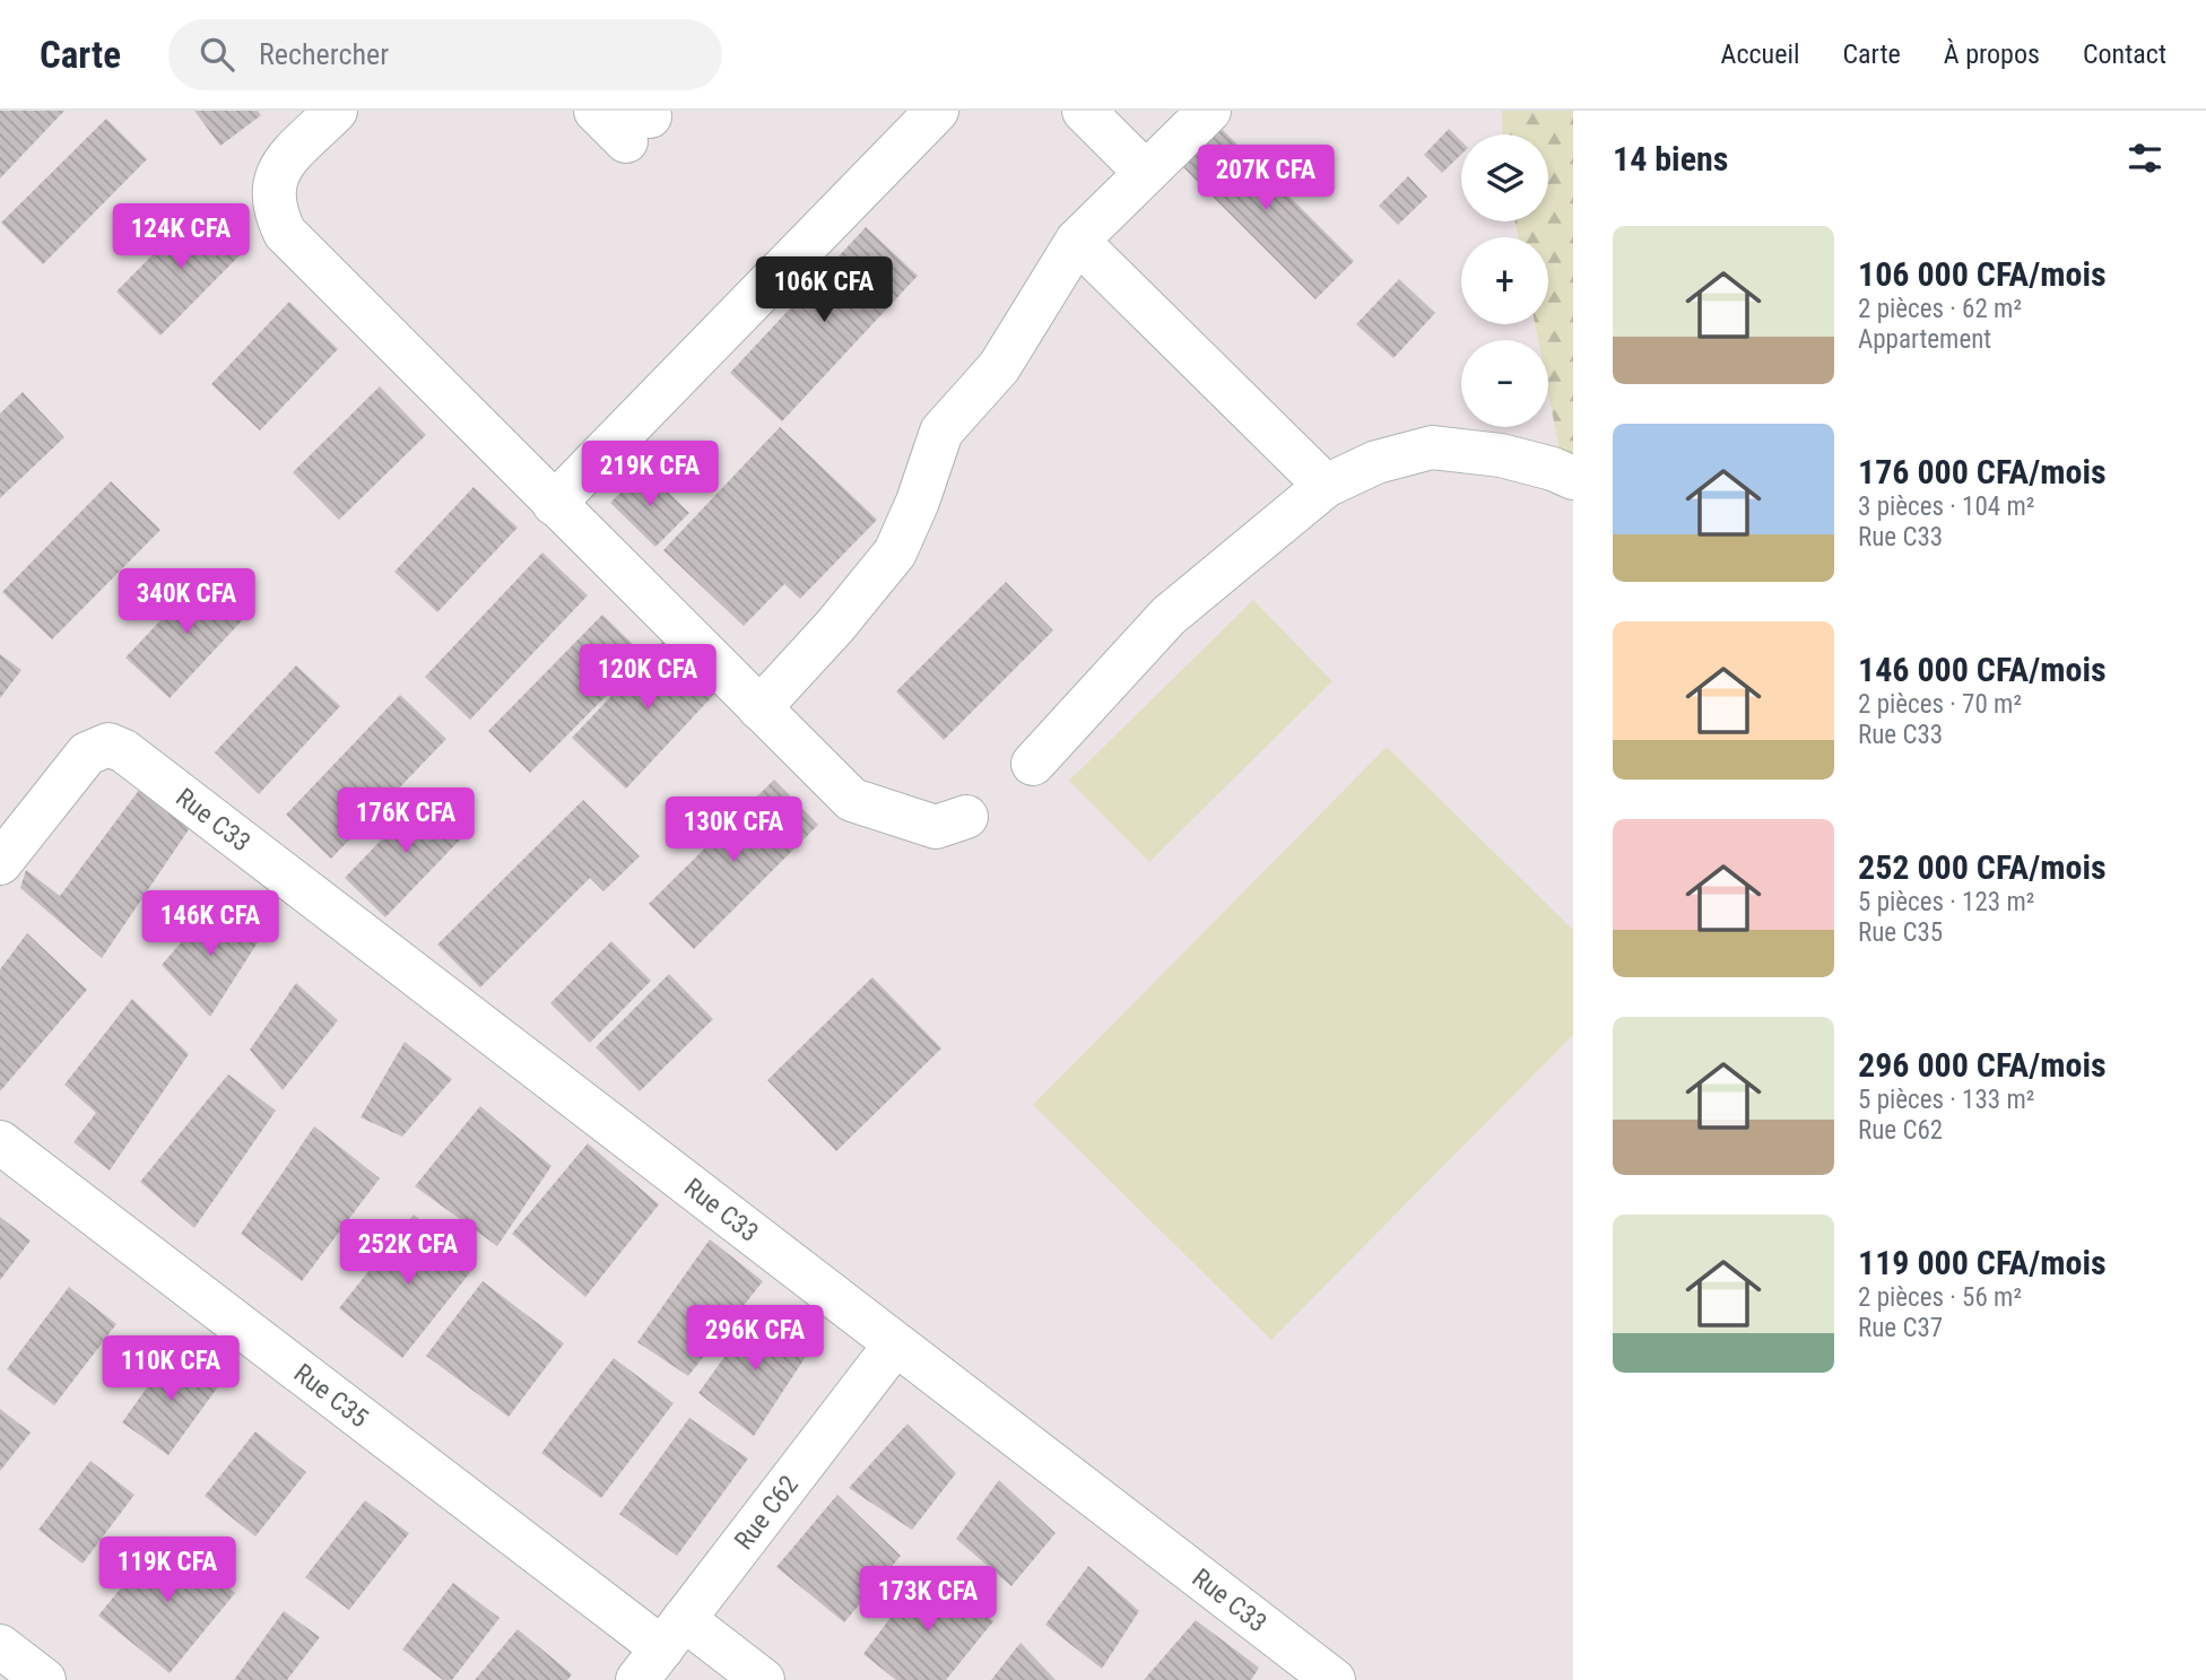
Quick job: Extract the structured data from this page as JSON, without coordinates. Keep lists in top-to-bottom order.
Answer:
{
  "streets": {
    "street": ["Rue C33", "Rue C35", "Rue C62"]
  },
  "crossings": [
    ["Rue C33", "Rue C62"],
    ["Rue C35", "Rue C62"]
  ],
  "page": {
    "header": "Carte",
    "search": "Rechercher",
    "nav": [
      "Accueil",
      "Carte",
      "À propos",
      "Contact"
    ],
    "heading": "14 biens",
    "map_buttons": ["+", "−"],
    "price": [
      "207K CFA",
      "124K CFA",
      "106K CFA",
      "219K CFA",
      "340K CFA",
      "120K CFA",
      "176K CFA",
      "130K CFA",
      "146K CFA",
      "252K CFA",
      "296K CFA",
      "110K CFA",
      "119K CFA",
      "173K CFA"
    ],
    "list": [
      {
        "name": "106 000 CFA/mois",
        "note": "2 pièces · 62 m² · Appartement"
      },
      {
        "name": "176 000 CFA/mois",
        "note": "3 pièces · 104 m² · Rue C33"
      },
      {
        "name": "146 000 CFA/mois",
        "note": "2 pièces · 70 m² · Rue C33"
      },
      {
        "name": "252 000 CFA/mois",
        "note": "5 pièces · 123 m² · Rue C35"
      },
      {
        "name": "296 000 CFA/mois",
        "note": "5 pièces · 133 m² · Rue C62"
      },
      {
        "name": "119 000 CFA/mois",
        "note": "2 pièces · 56 m² · Rue C37"
      }
    ]
  }
}
